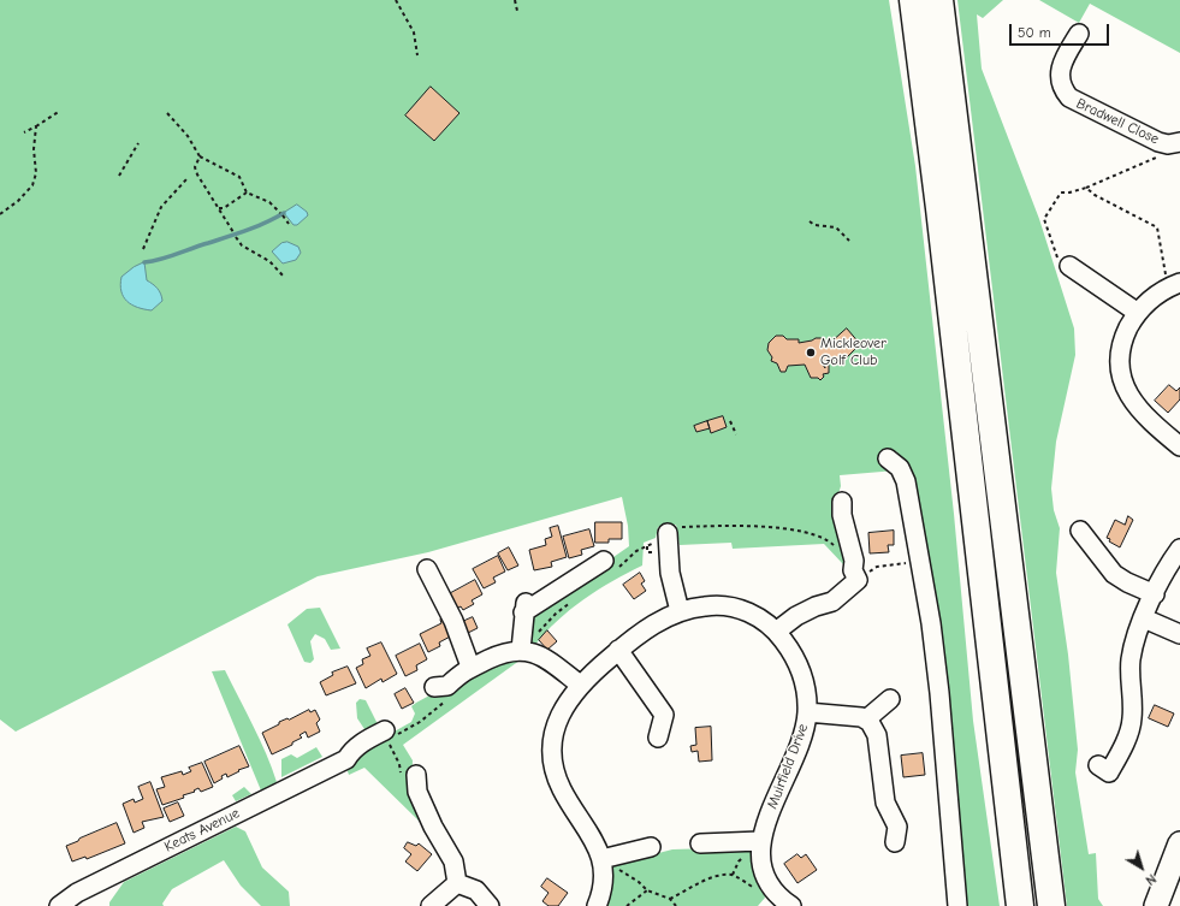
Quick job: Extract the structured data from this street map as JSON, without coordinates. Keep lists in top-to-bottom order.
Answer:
{
  "streets": {
    "street": ["Bradwell Close", "Muirfield Drive", "Keats Avenue"]
  },
  "places": ["Mickleover Golf Club"],
  "scale_bar": "50 m",
  "north": "bottom right"
}
